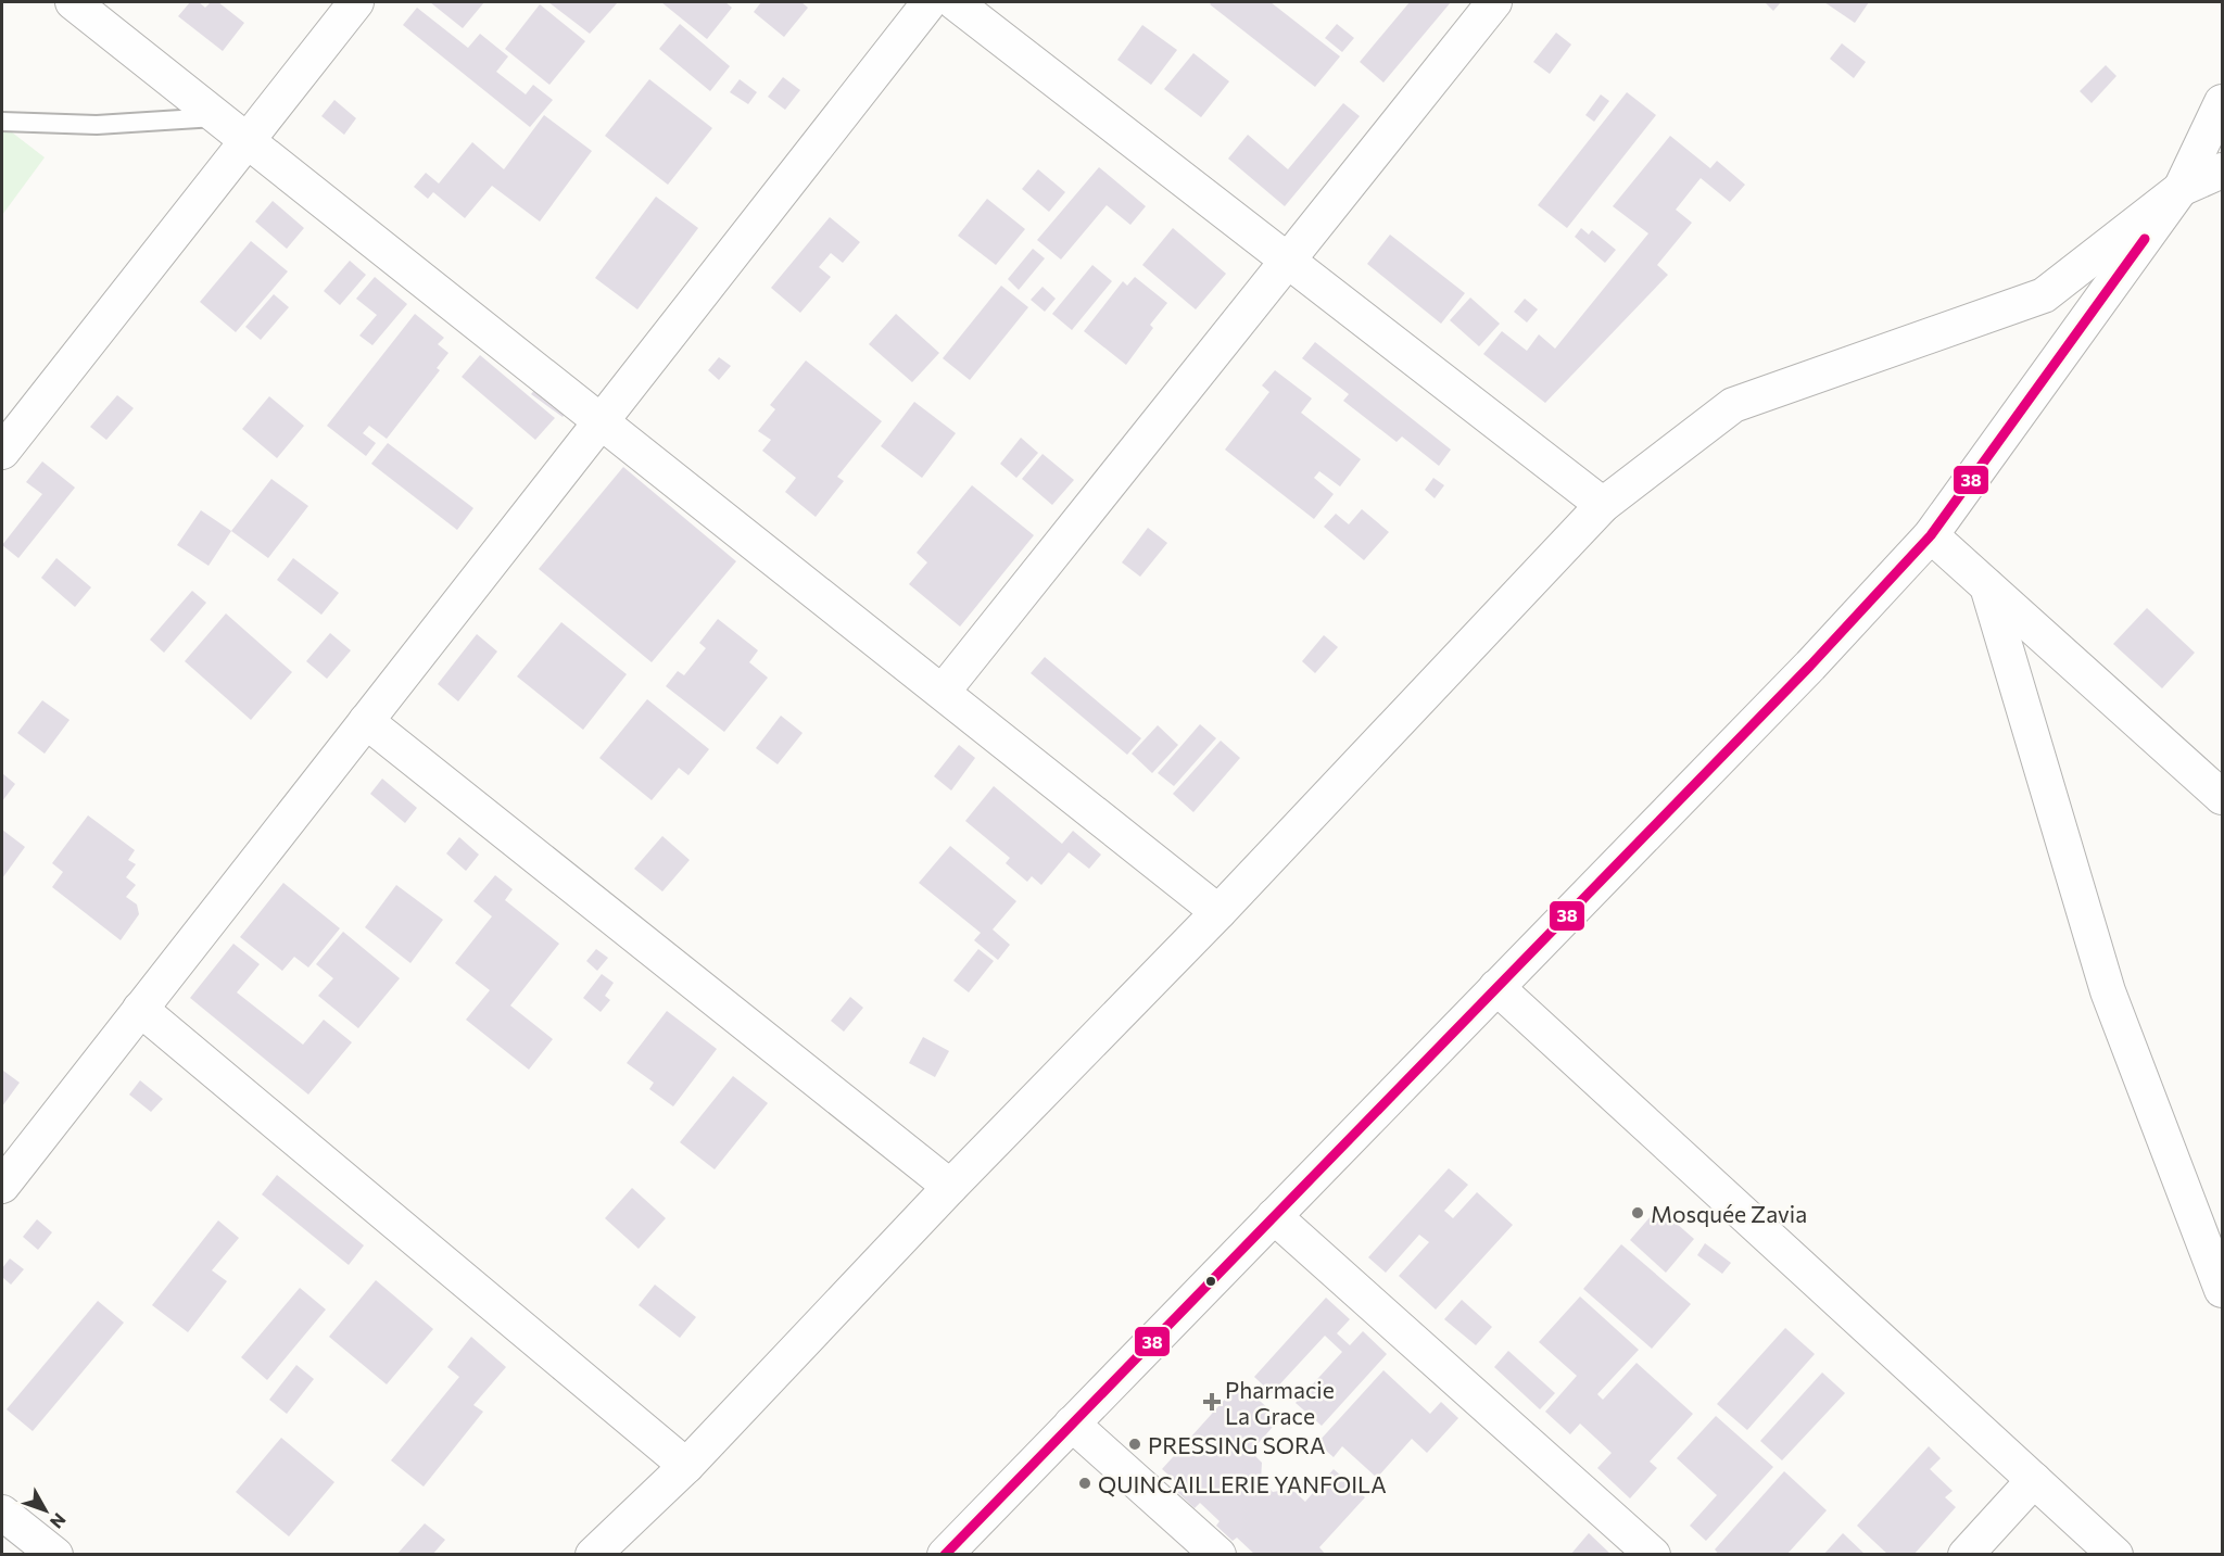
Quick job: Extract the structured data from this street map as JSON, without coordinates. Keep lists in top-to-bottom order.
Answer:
{
  "places": {
    "other": ["Mosquée Zavia", "PRESSING SORA", "QUINCAILLERIE YANFOILA"],
    "health": ["Pharmacie La Grace"]
  },
  "lines": ["transit line 38"],
  "north": "bottom right"
}
